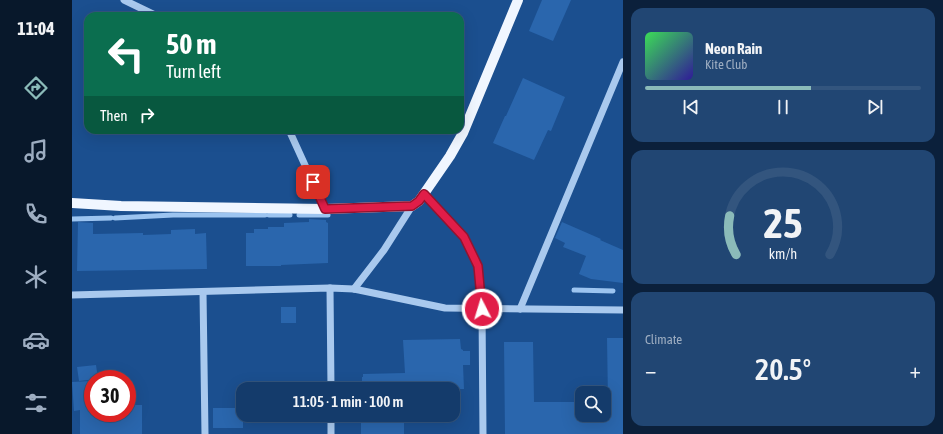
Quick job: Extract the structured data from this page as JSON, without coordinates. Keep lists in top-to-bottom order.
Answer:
{
  "page": {
    "tabs": "11:04",
    "turn": ["50 m", "Turn left"],
    "song": ["Neon Rain", "Kite Club"],
    "then": "Then",
    "tile": "Climate",
    "heat": ["−", "20.5°", "+"],
    "limit": "30",
    "trip": "11:05 · 1 min · 100 m",
    "gauge": ["25", "km/h"]
  }
}
